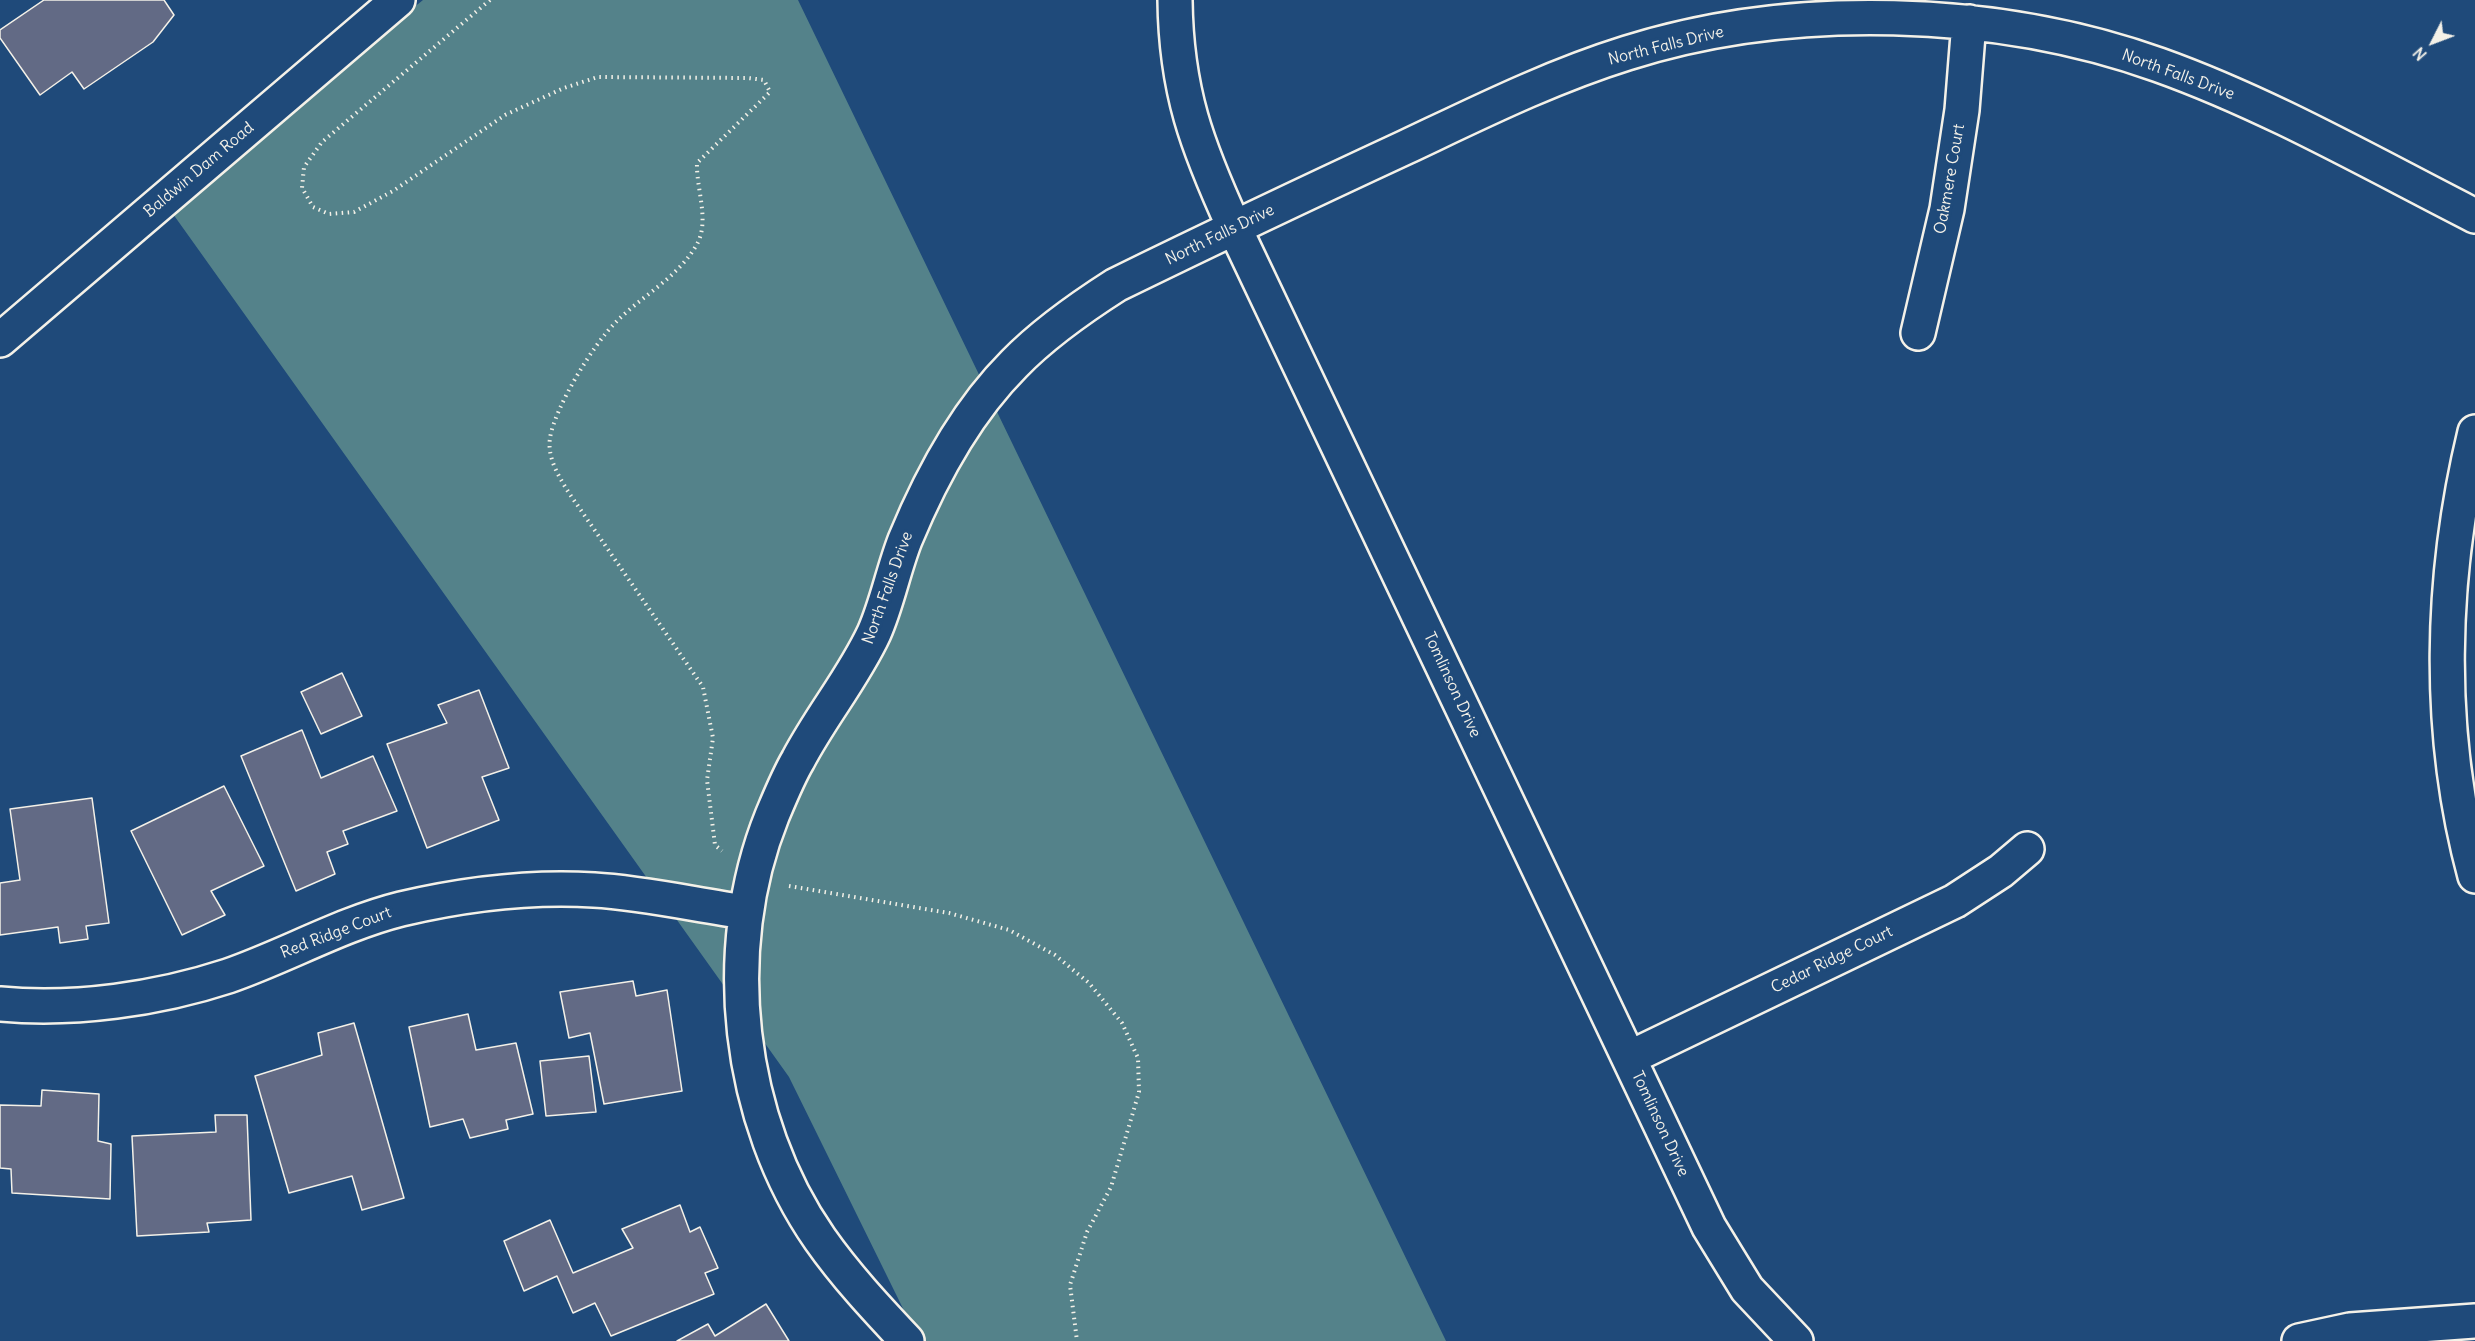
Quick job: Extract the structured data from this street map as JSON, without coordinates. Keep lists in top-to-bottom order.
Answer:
{
  "streets": {
    "street": [
      "North Falls Drive",
      "Baldwin Dam Road",
      "Oakmere Court",
      "Tomlinson Drive",
      "Red Ridge Court",
      "Cedar Ridge Court"
    ]
  },
  "crossings": [
    ["North Falls Drive", "Oakmere Court"],
    ["North Falls Drive", "Tomlinson Drive"],
    ["North Falls Drive", "Red Ridge Court"],
    ["Tomlinson Drive", "Cedar Ridge Court"]
  ],
  "north": "bottom left"
}
